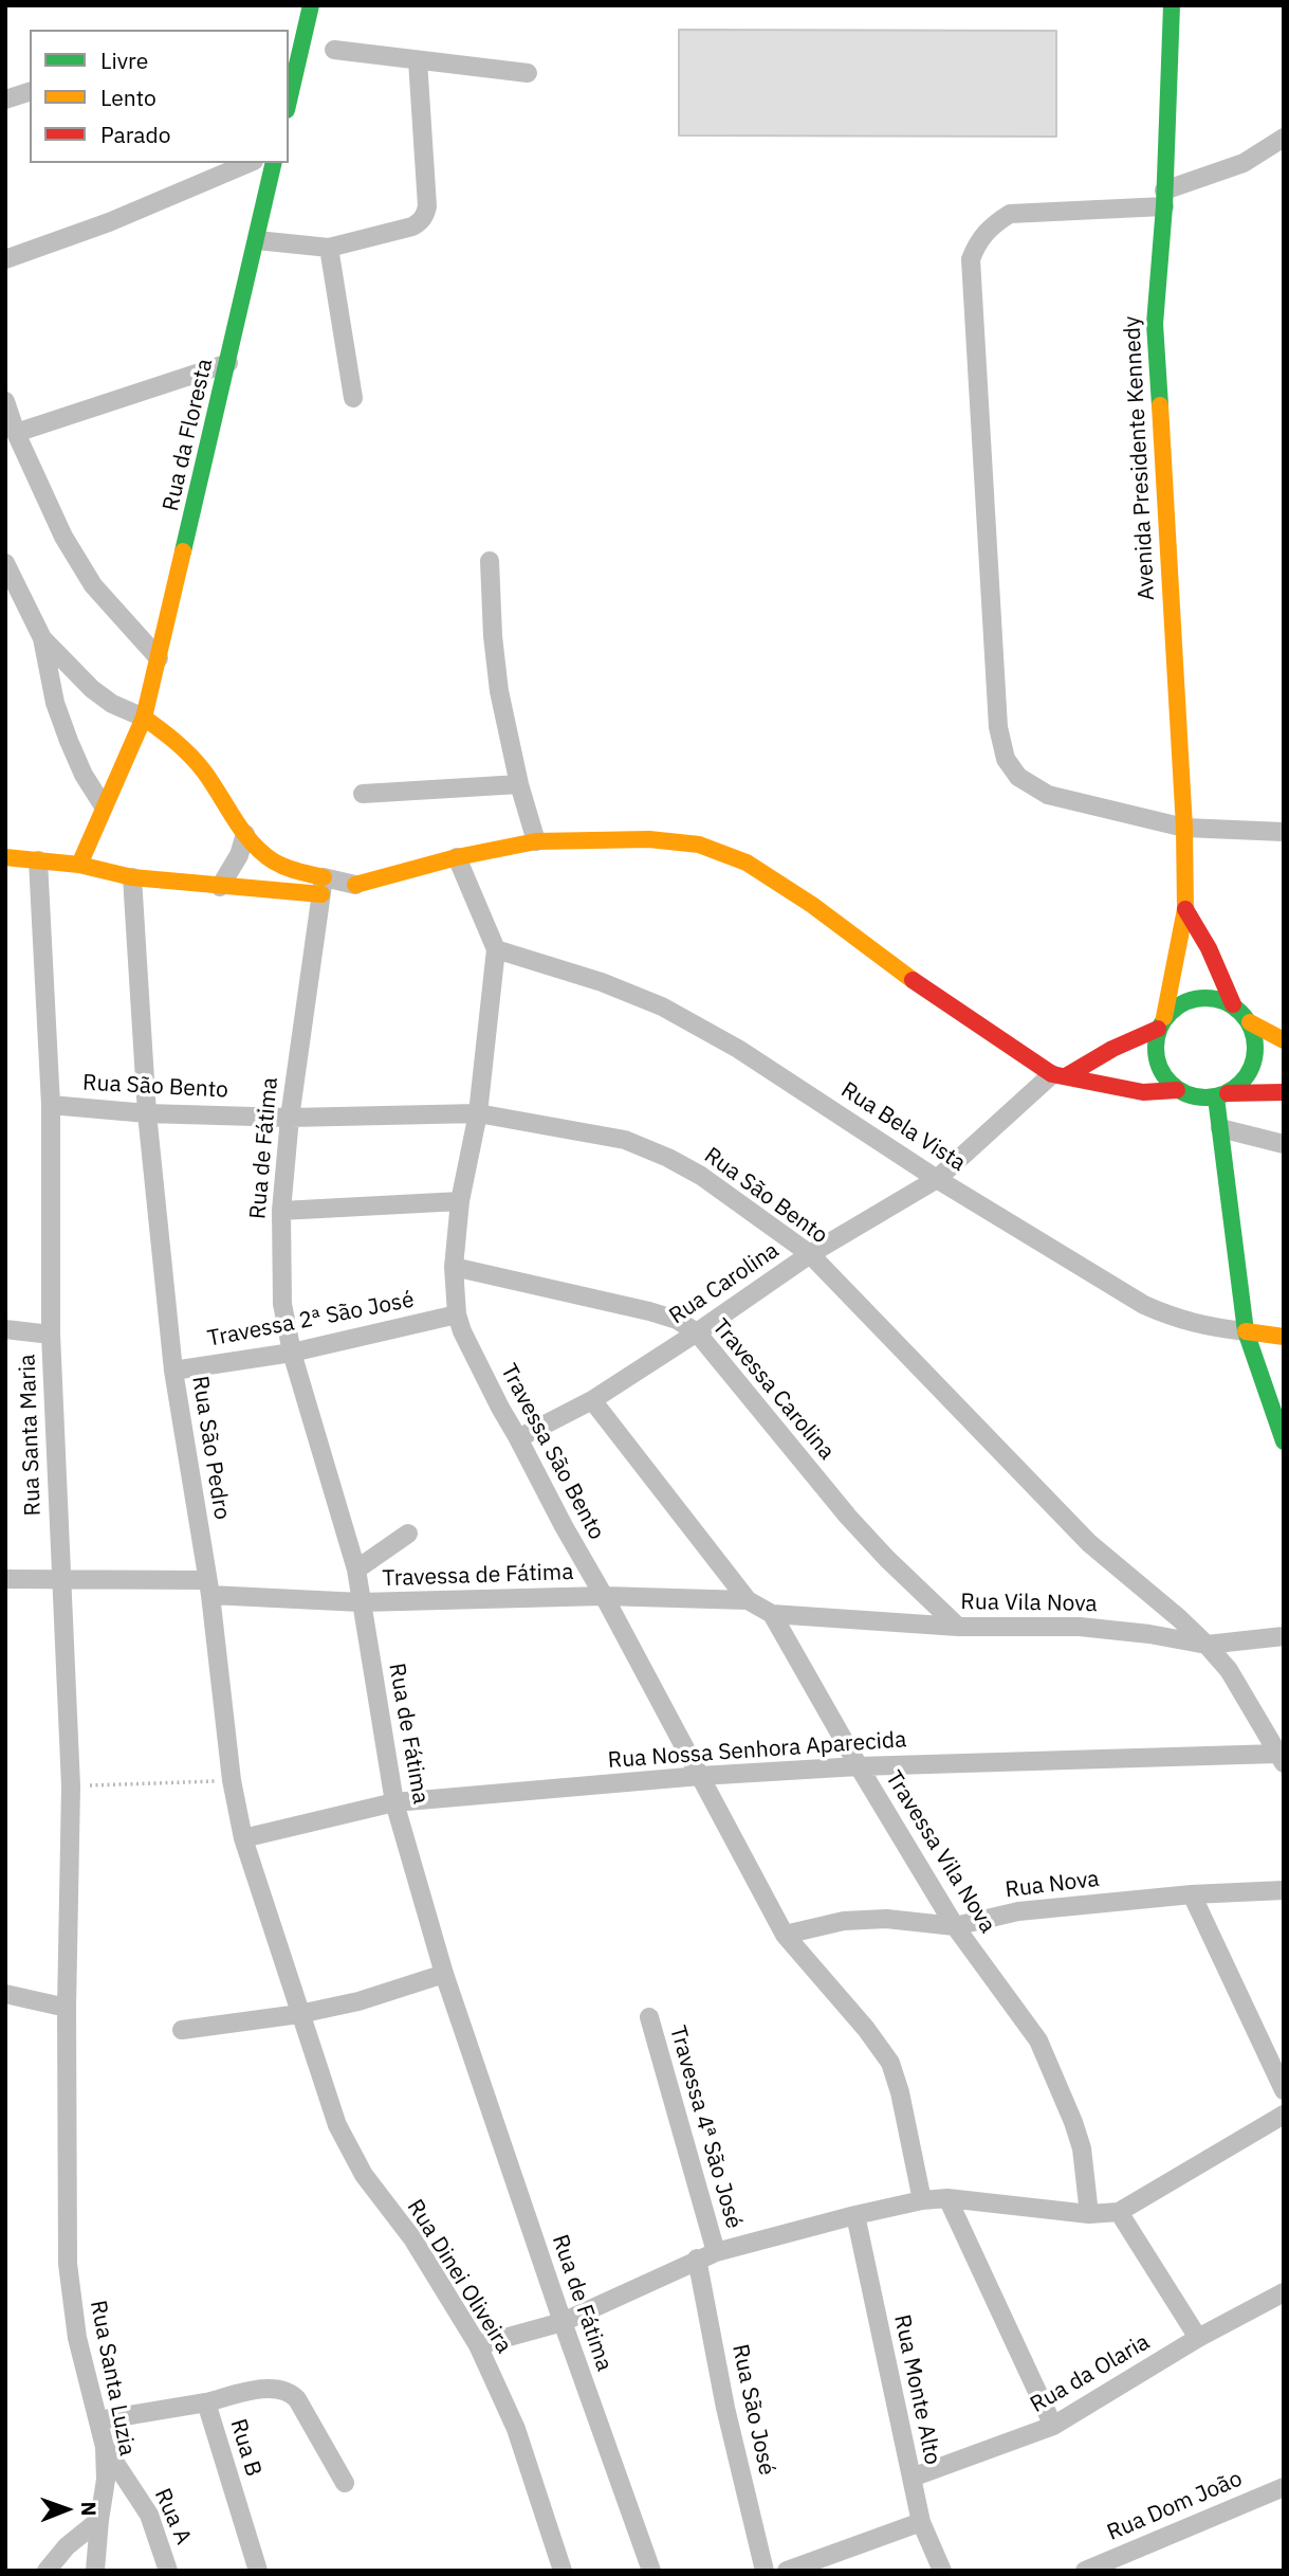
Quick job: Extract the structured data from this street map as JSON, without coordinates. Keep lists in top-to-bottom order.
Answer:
{
  "streets": {
    "street": [
      "Rua da Floresta",
      "Avenida Presidente Kennedy",
      "Rua São Bento",
      "Rua Bela Vista",
      "Rua de Fátima",
      "Rua Carolina",
      "Travessa 2ª São José",
      "Travessa Carolina",
      "Rua Santa Maria",
      "Rua São Pedro",
      "Travessa São Bento",
      "Travessa de Fátima",
      "Rua Vila Nova",
      "Rua Nossa Senhora Aparecida",
      "Travessa Vila Nova",
      "Rua Nova",
      "Travessa 4ª São José",
      "Rua Dinei Oliveira",
      "Rua da Olaria",
      "Rua Santa Luzia",
      "Rua Monte Alto",
      "Rua São José",
      "Rua B",
      "Rua Dom João",
      "Rua A"
    ]
  },
  "crossings": [
    ["Rua São Bento", "Rua de Fátima"],
    ["Rua São Bento", "Rua Carolina"],
    ["Rua São Bento", "Rua Santa Maria"],
    ["Rua São Bento", "Rua São Pedro"],
    ["Rua São Bento", "Travessa São Bento"],
    ["Rua São Bento", "Rua Vila Nova"],
    ["Rua São Bento", "Rua Nossa Senhora Aparecida"],
    ["Rua Bela Vista", "Rua Carolina"],
    ["Rua Bela Vista", "Travessa São Bento"],
    ["Rua de Fátima", "Travessa 2ª São José"],
    ["Rua de Fátima", "Travessa de Fátima"],
    ["Rua de Fátima", "Rua Nossa Senhora Aparecida"],
    ["Rua Carolina", "Travessa Carolina"],
    ["Rua Carolina", "Travessa São Bento"],
    ["Travessa 2ª São José", "Rua São Pedro"],
    ["Travessa 2ª São José", "Travessa São Bento"],
    ["Travessa Carolina", "Travessa São Bento"],
    ["Travessa Carolina", "Rua Vila Nova"],
    ["Rua Santa Maria", "Travessa de Fátima"],
    ["Rua Santa Maria", "Rua Santa Luzia"],
    ["Rua São Pedro", "Travessa de Fátima"],
    ["Rua São Pedro", "Rua Nossa Senhora Aparecida"],
    ["Rua São Pedro", "Rua Dinei Oliveira"],
    ["Travessa São Bento", "Travessa de Fátima"],
    ["Travessa São Bento", "Rua Nossa Senhora Aparecida"],
    ["Travessa São Bento", "Rua Nova"],
    ["Rua Vila Nova", "Travessa Vila Nova"],
    ["Rua Nossa Senhora Aparecida", "Travessa Vila Nova"],
    ["Travessa Vila Nova", "Rua Nova"],
    ["Rua da Olaria", "Rua Monte Alto"],
    ["Rua Santa Luzia", "Rua B"],
    ["Rua Santa Luzia", "Rua A"]
  ],
  "legend": ["Livre", "Lento", "Parado"],
  "north": "right"
}
